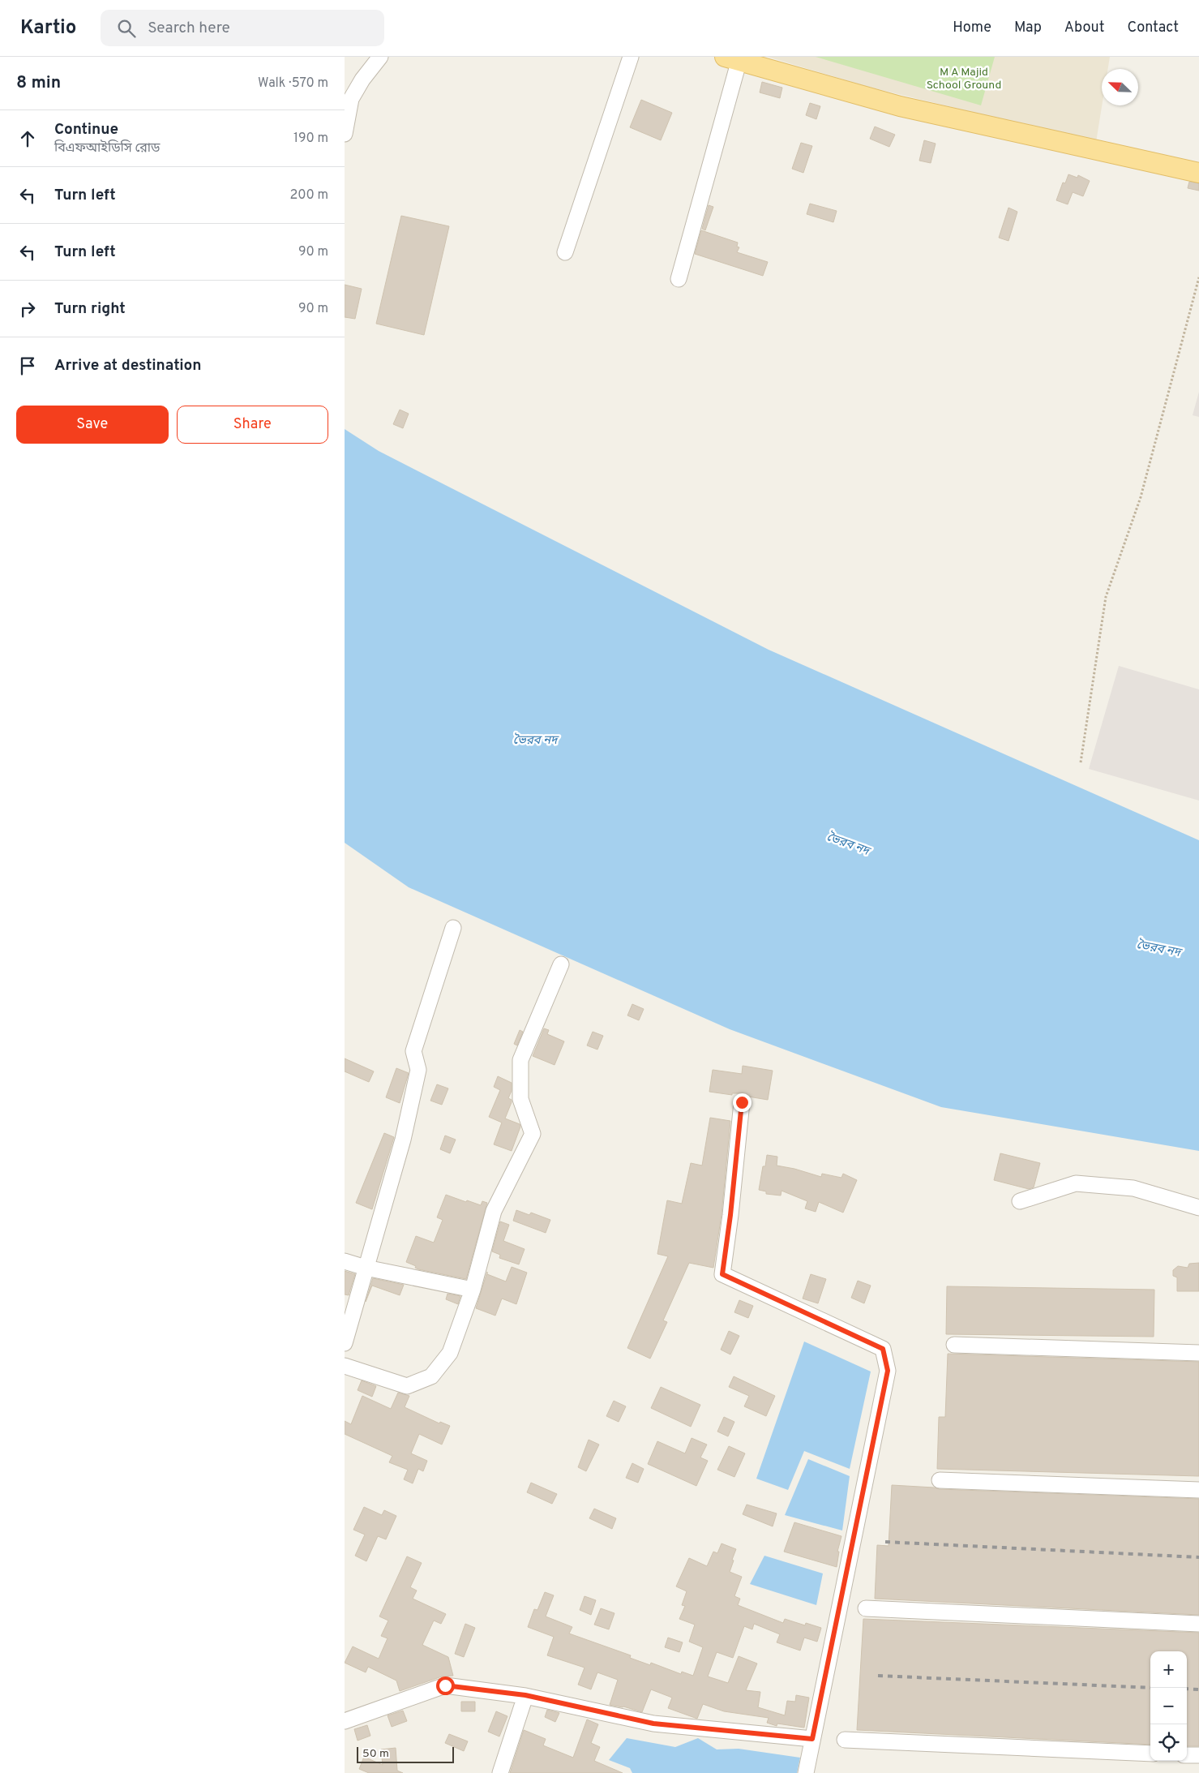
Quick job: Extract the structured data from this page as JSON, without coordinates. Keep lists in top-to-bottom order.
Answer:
{
  "water": ["ভৈরব নদ"],
  "parks": ["M A Majid School Ground"],
  "scale_bar": "50 m",
  "north": "top left",
  "page": {
    "header": "Kartio",
    "search": "Search here",
    "nav": [
      "Home",
      "Map",
      "About",
      "Contact"
    ],
    "heading": ["8 min", "Walk · 570 m"],
    "list": [
      ["Continue", "বিএফআইডিসি রোড", "190 m"],
      ["Turn left", "200 m"],
      ["Turn left", "90 m"],
      ["Turn right", "90 m"],
      "Arrive at destination"
    ],
    "buttons": ["Save", "Share"],
    "map_buttons": ["+", "−"],
    "scale": "50 m"
  }
}
